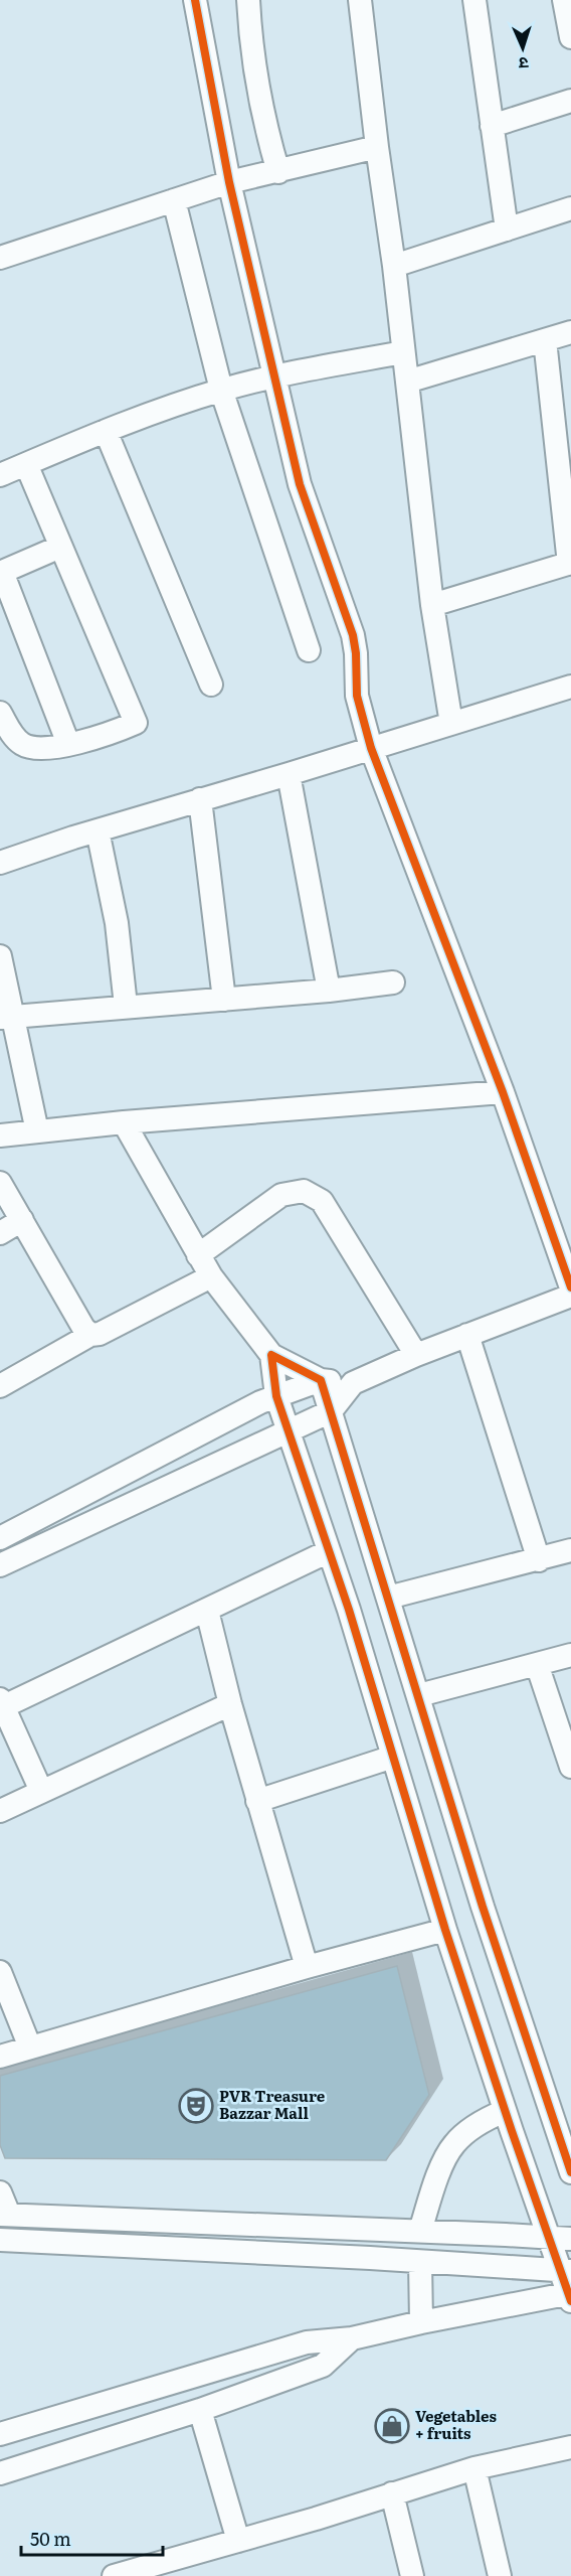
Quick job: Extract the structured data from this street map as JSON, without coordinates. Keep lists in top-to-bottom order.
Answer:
{
  "places": {
    "theatre": ["PVR Treasure Bazzar Mall"],
    "shop": ["Vegetables + fruits"]
  },
  "scale_bar": "50 m",
  "north": "bottom"
}
